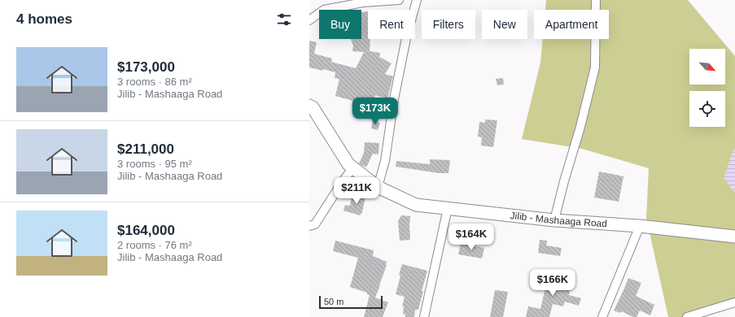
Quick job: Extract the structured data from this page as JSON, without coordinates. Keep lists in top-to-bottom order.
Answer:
{
  "streets": {
    "main road": ["Jilib - Mashaaga Road"]
  },
  "scale_bar": "50 m",
  "north": "bottom right",
  "page": {
    "heading": "4 homes",
    "chip": [
      "Buy",
      "Rent",
      "Filters",
      "New",
      "Apartment"
    ],
    "list": [
      {
        "name": "$173,000",
        "note": "3 rooms · 86 m² · Jilib - Mashaaga Road"
      },
      {
        "name": "$211,000",
        "note": "3 rooms · 95 m² · Jilib - Mashaaga Road"
      },
      {
        "name": "$164,000",
        "note": "2 rooms · 76 m² · Jilib - Mashaaga Road"
      }
    ],
    "price": [
      "$173K",
      "$211K",
      "$164K",
      "$166K"
    ],
    "scale": "50 m"
  }
}
